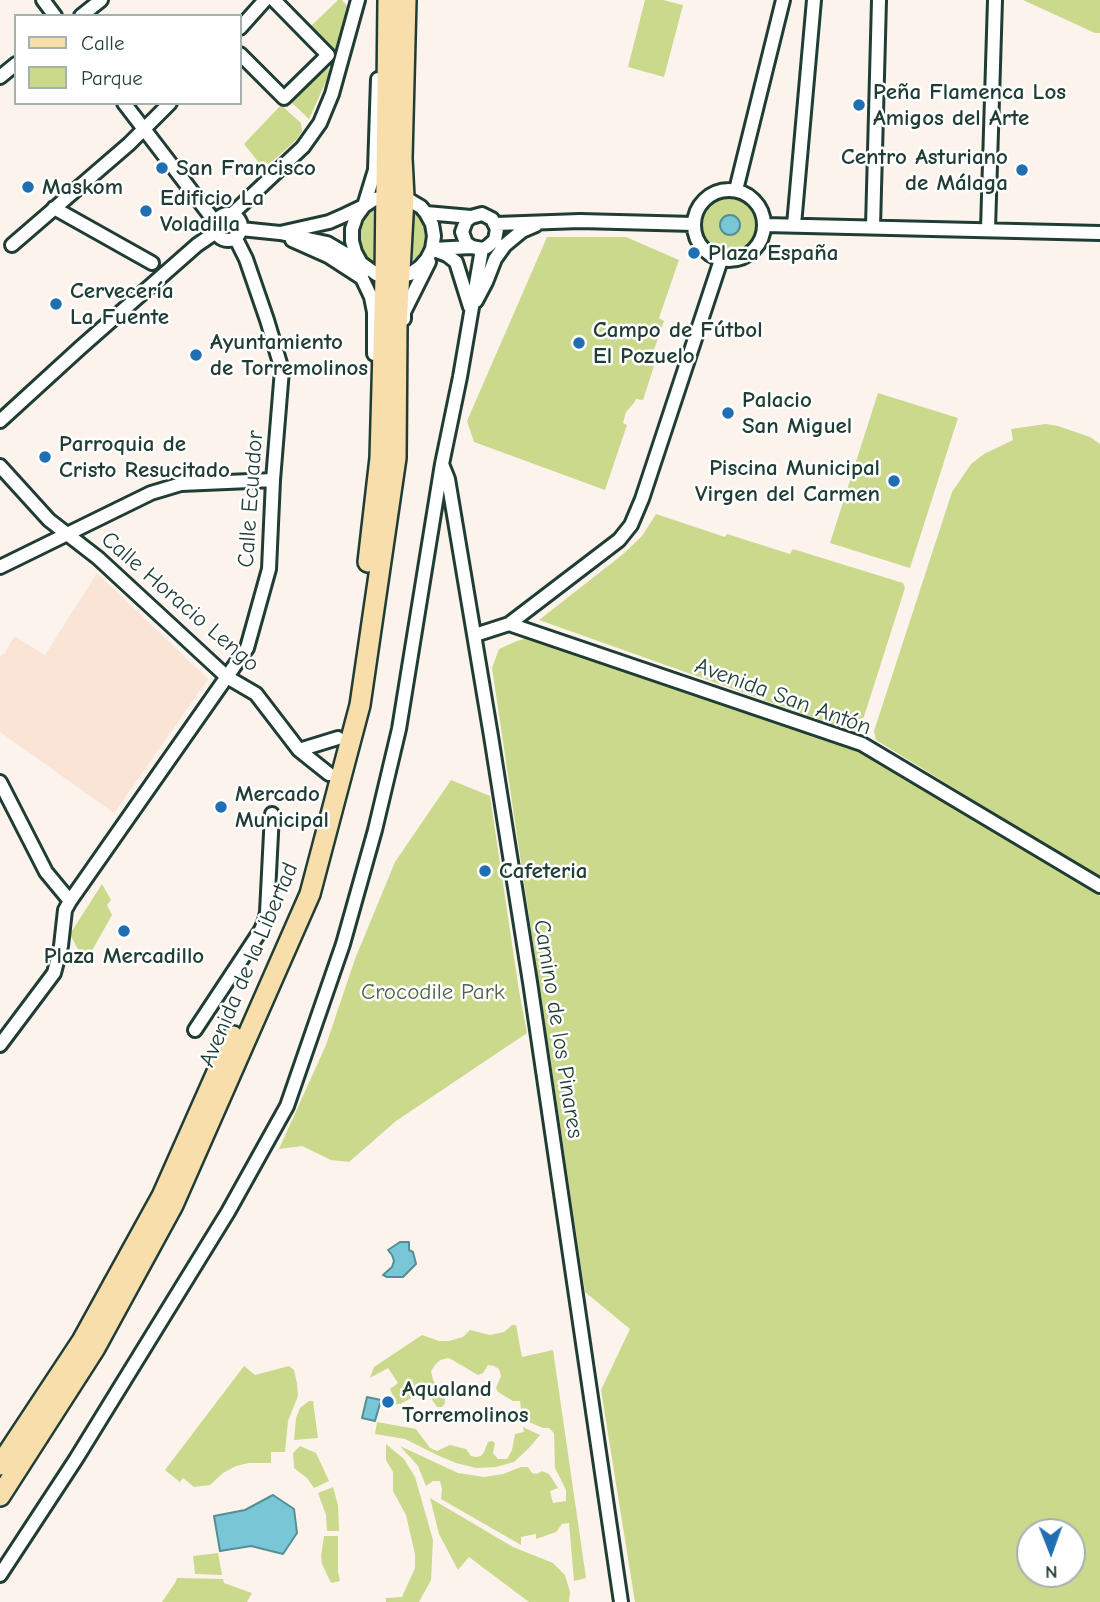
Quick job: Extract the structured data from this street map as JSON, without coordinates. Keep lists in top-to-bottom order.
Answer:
{
  "streets": {
    "main road": ["Avenida de la Libertad"],
    "street": [
      "Calle Ecuador",
      "Calle Horacio Lengo",
      "Avenida San Antón",
      "Camino de los Pinares"
    ]
  },
  "crossings": [
    ["Calle Ecuador", "Calle Horacio Lengo"],
    ["Calle Horacio Lengo", "Avenida de la Libertad"]
  ],
  "parks": ["Crocodile Park"],
  "places": [
    "Peña Flamenca Los Amigos del Arte",
    "San Francisco",
    "Centro Asturiano de Málaga",
    "Maskom",
    "Edificio La Voladilla",
    "Plaza España",
    "Cervecería La Fuente",
    "Campo de Fútbol El Pozuelo",
    "Ayuntamiento de Torremolinos",
    "Palacio San Miguel",
    "Parroquia de Cristo Resucitado",
    "Piscina Municipal Virgen del Carmen",
    "Mercado Municipal",
    "Cafeteria",
    "Plaza Mercadillo",
    "Aqualand Torremolinos"
  ],
  "legend": ["Calle", "Parque"],
  "north": "bottom"
}
